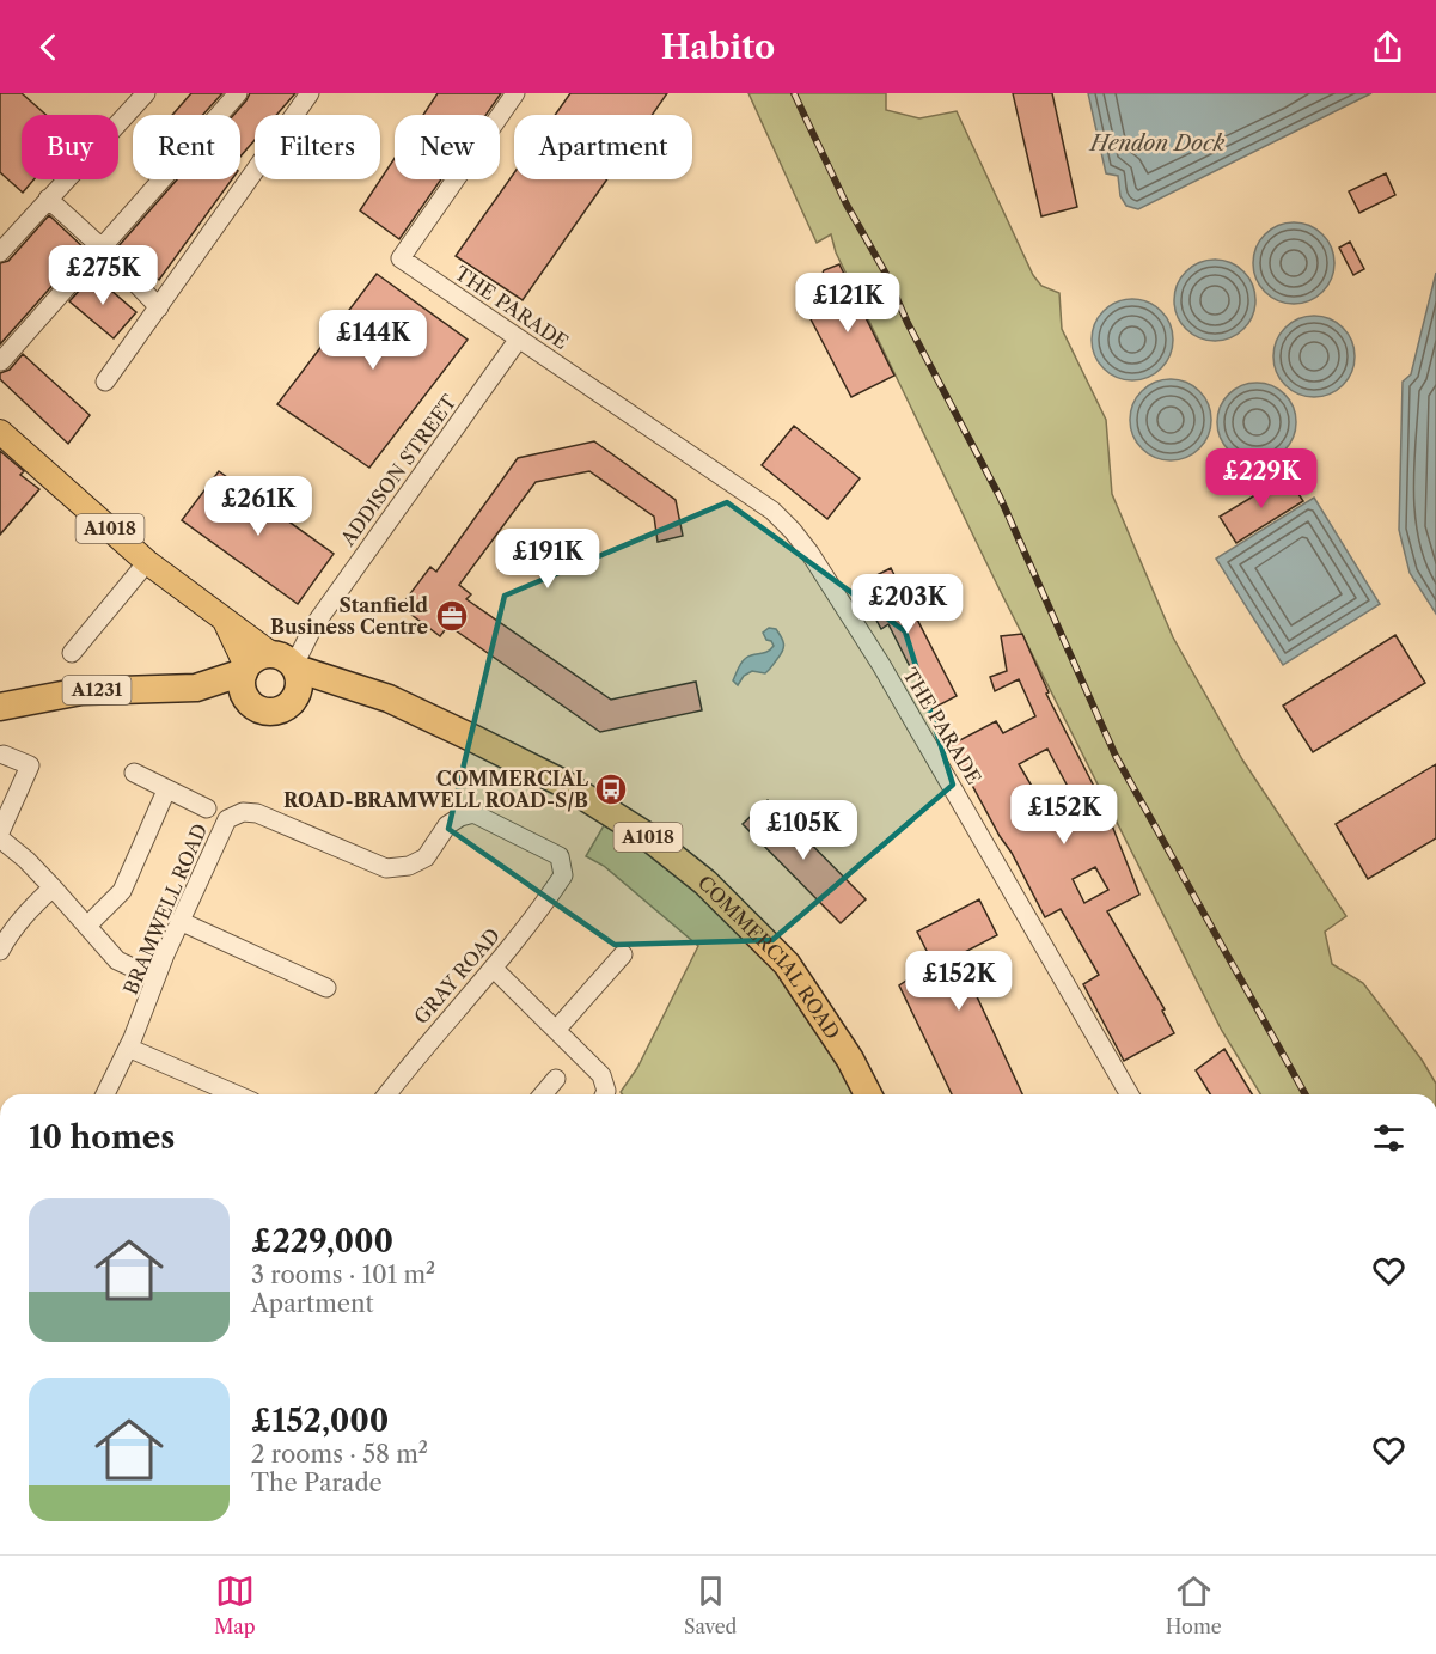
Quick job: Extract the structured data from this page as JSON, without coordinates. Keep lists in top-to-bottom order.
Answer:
{
  "streets": {
    "highway": ["A1018", "A1231", "COMMERCIAL ROAD"],
    "street": [
      "THE PARADE",
      "ADDISON STREET",
      "BRAMWELL ROAD",
      "GRAY ROAD"
    ]
  },
  "crossings": [
    ["THE PARADE", "ADDISON STREET"],
    ["ADDISON STREET", "A1018"],
    ["ADDISON STREET", "A1231"],
    ["ADDISON STREET", "COMMERCIAL ROAD"],
    ["A1018", "A1231"],
    ["A1018", "COMMERCIAL ROAD"],
    ["A1231", "COMMERCIAL ROAD"],
    ["BRAMWELL ROAD", "GRAY ROAD"]
  ],
  "water": ["Hendon Dock"],
  "places": {
    "office": ["Stanfield Business Centre"],
    "bus stop": ["COMMERCIAL ROAD-BRAMWELL ROAD-S/B"]
  },
  "page": {
    "header": "Habito",
    "chip": [
      "Buy",
      "Rent",
      "Filters",
      "New",
      "Apartment"
    ],
    "price": [
      "£275K",
      "£121K",
      "£144K",
      "£229K",
      "£261K",
      "£191K",
      "£203K",
      "£152K",
      "£105K",
      "£152K"
    ],
    "heading": "10 homes",
    "list": [
      {
        "name": "£229,000",
        "note": "3 rooms · 101 m² · Apartment"
      },
      {
        "name": "£152,000",
        "note": "2 rooms · 58 m² · The Parade"
      }
    ],
    "tabs": ["Map", "Saved", "Home"]
  }
}
